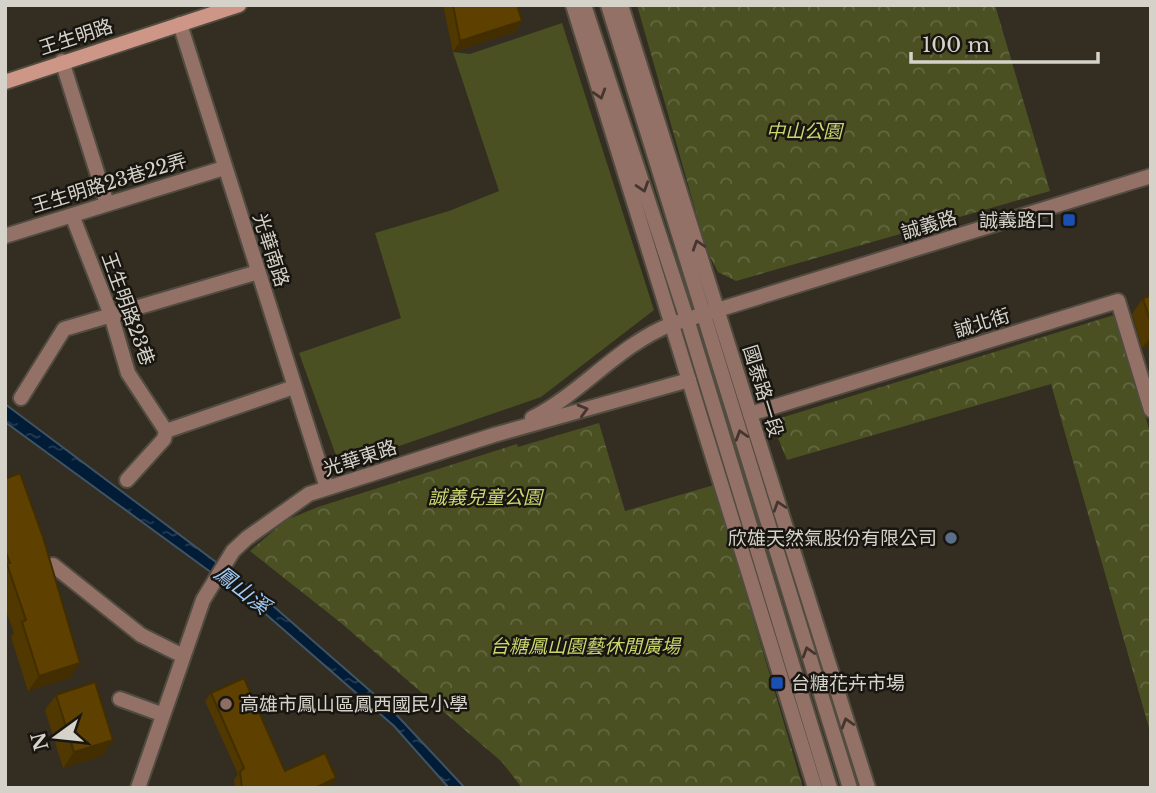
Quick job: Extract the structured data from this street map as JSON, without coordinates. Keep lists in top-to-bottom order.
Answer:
{
  "streets": {
    "main road": ["王生明路"],
    "street": [
      "王生明路23巷22弄",
      "誠義路",
      "光華南路",
      "王生明路23巷",
      "誠北街",
      "國泰路一段",
      "光華東路"
    ]
  },
  "crossings": [
    ["王生明路", "光華南路"],
    ["王生明路23巷22弄", "光華南路"],
    ["王生明路23巷22弄", "王生明路23巷"],
    ["誠義路", "國泰路一段"],
    ["誠義路", "光華東路"],
    ["光華南路", "光華東路"],
    ["誠北街", "國泰路一段"],
    ["國泰路一段", "光華東路"]
  ],
  "water": ["鳳山溪"],
  "parks": ["中山公園", "誠義兒童公園", "台糖鳳山園藝休閒廣場"],
  "places": {
    "transit": ["誠義路口", "台糖花卉市場"],
    "other": ["欣雄天然氣股份有限公司", "高雄市鳳山區鳳西國民小學"]
  },
  "scale_bar": "100 m",
  "north": "left"
}
